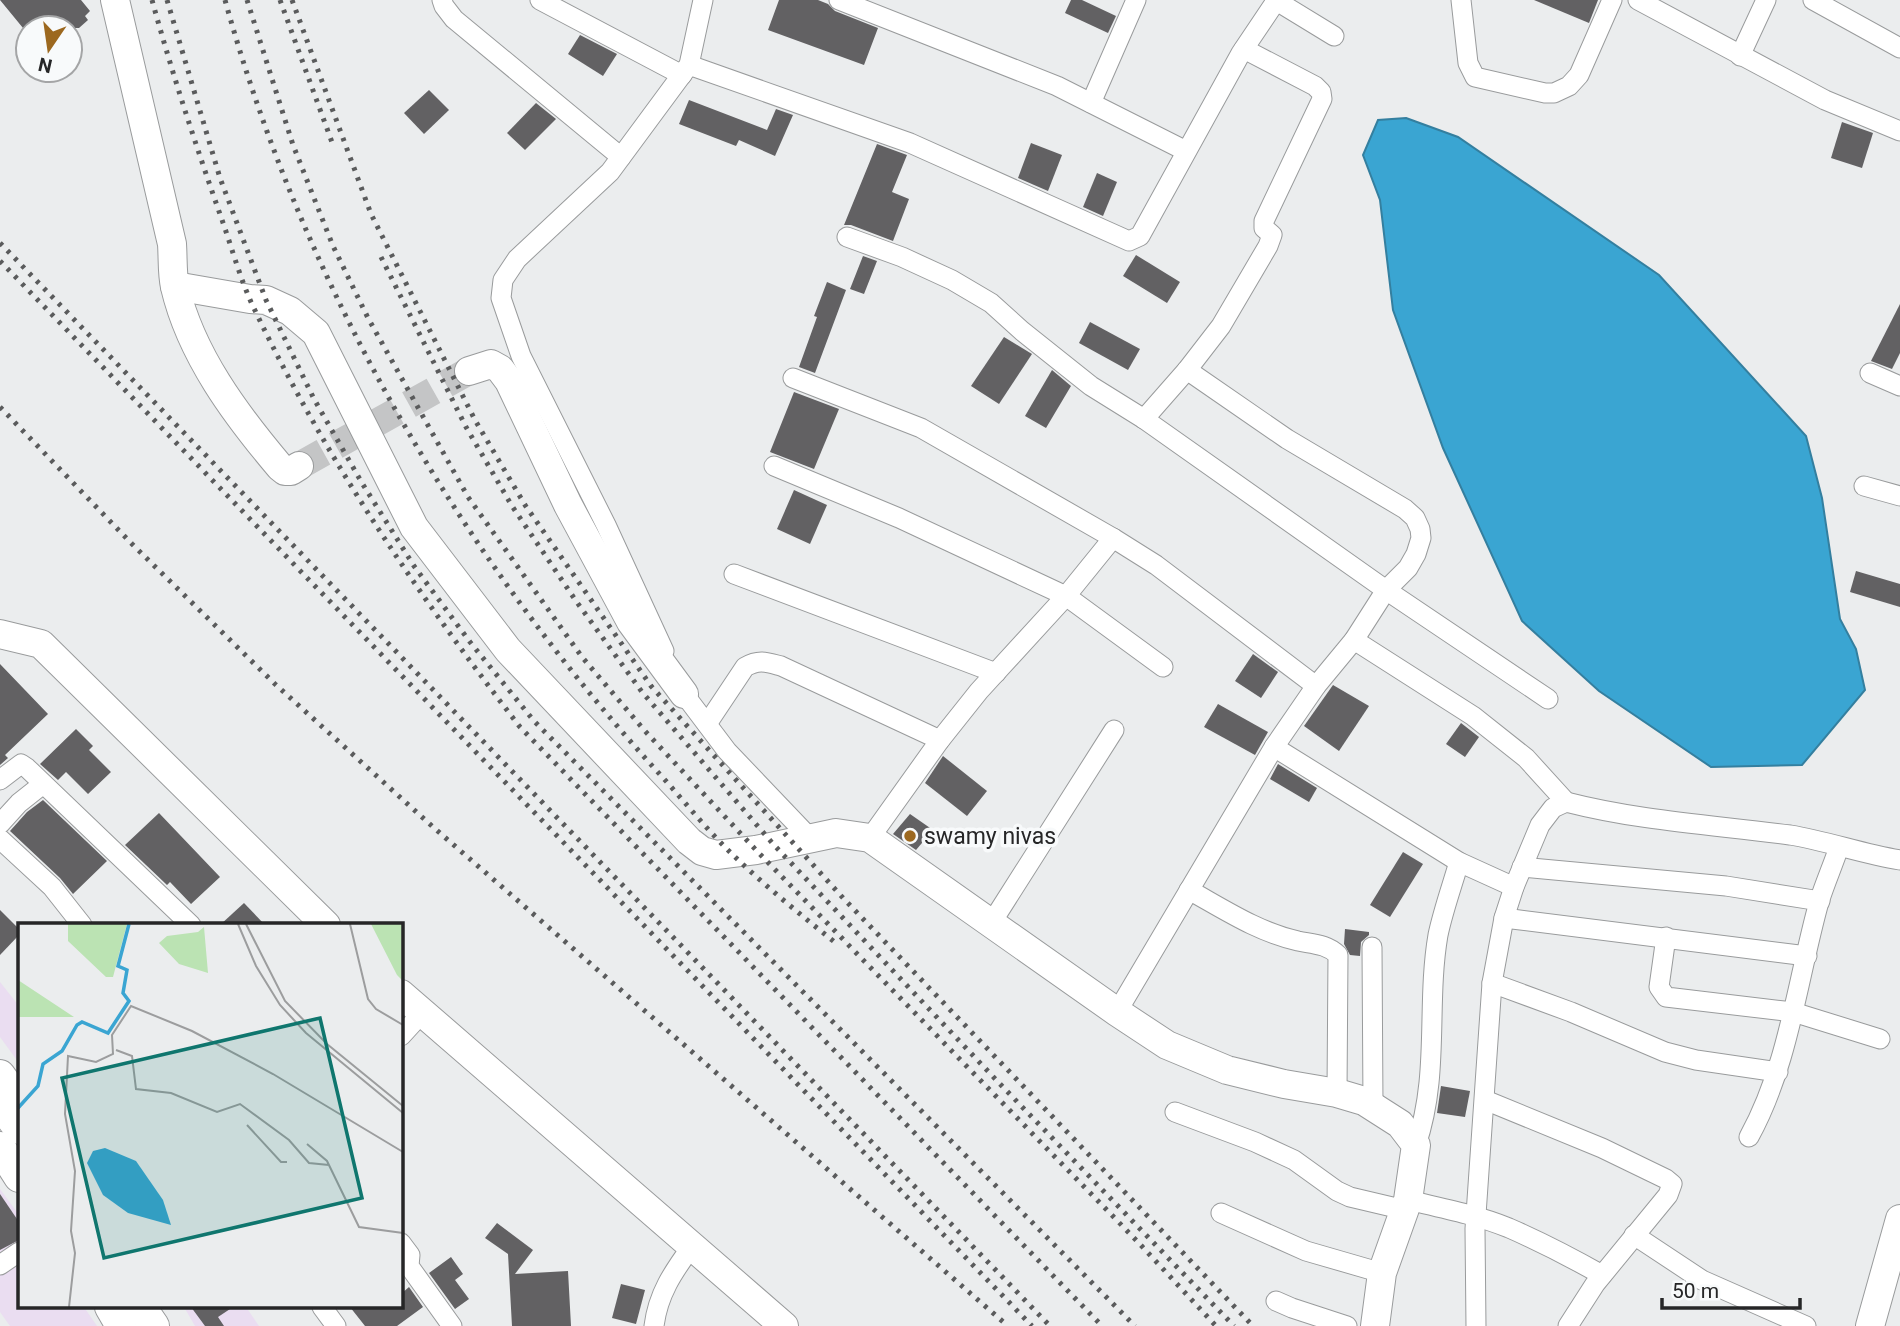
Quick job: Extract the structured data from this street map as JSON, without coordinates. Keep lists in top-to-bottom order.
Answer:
{
  "places": ["swamy nivas"],
  "scale_bar": "50 m",
  "north": "bottom"
}
